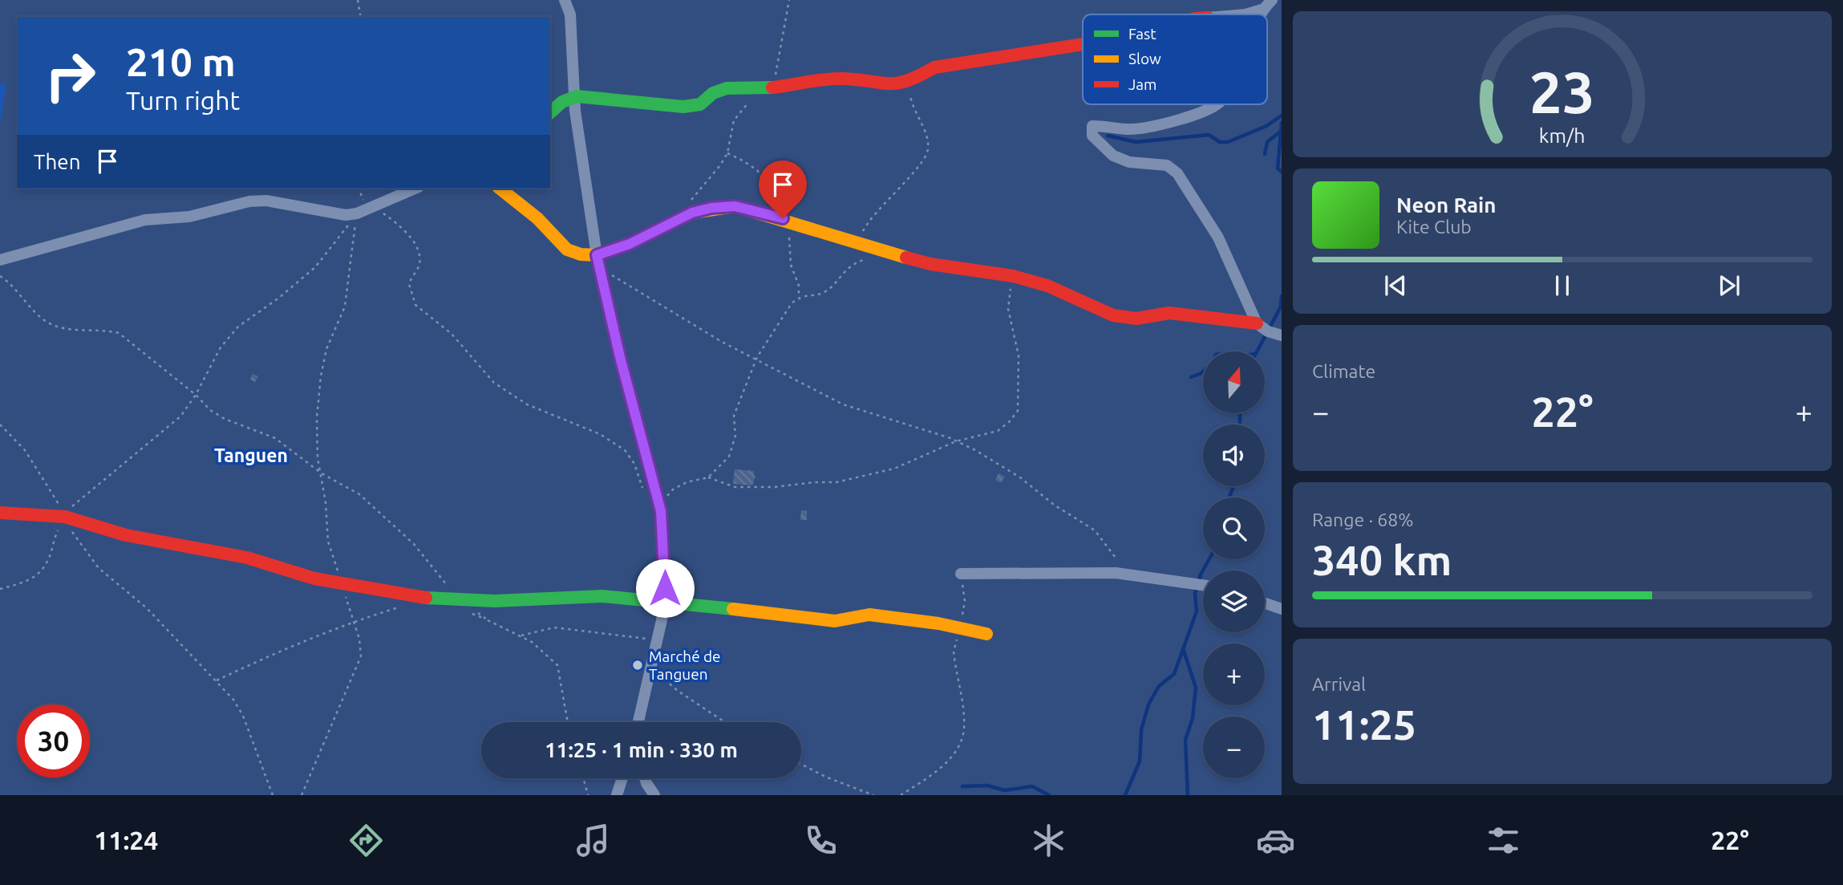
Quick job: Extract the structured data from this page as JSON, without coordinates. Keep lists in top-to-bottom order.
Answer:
{
  "districts": ["Tanguen"],
  "places": ["Marché de Tanguen"],
  "legend": ["Fast", "Slow", "Jam"],
  "north": "top",
  "page": {
    "turn": ["210 m", "Turn right"],
    "then": "Then",
    "song": ["Neon Rain", "Kite Club"],
    "tile": [
      "Climate",
      ["Range · 68%", "340 km"],
      ["Arrival", "11:25"]
    ],
    "map_buttons": ["+", "−"],
    "heat": ["−", "22°", "+"],
    "limit": "30",
    "trip": "11:25 · 1 min · 330 m",
    "tabs": ["11:24", "22°"],
    "gauge": ["23", "km/h"]
  }
}
